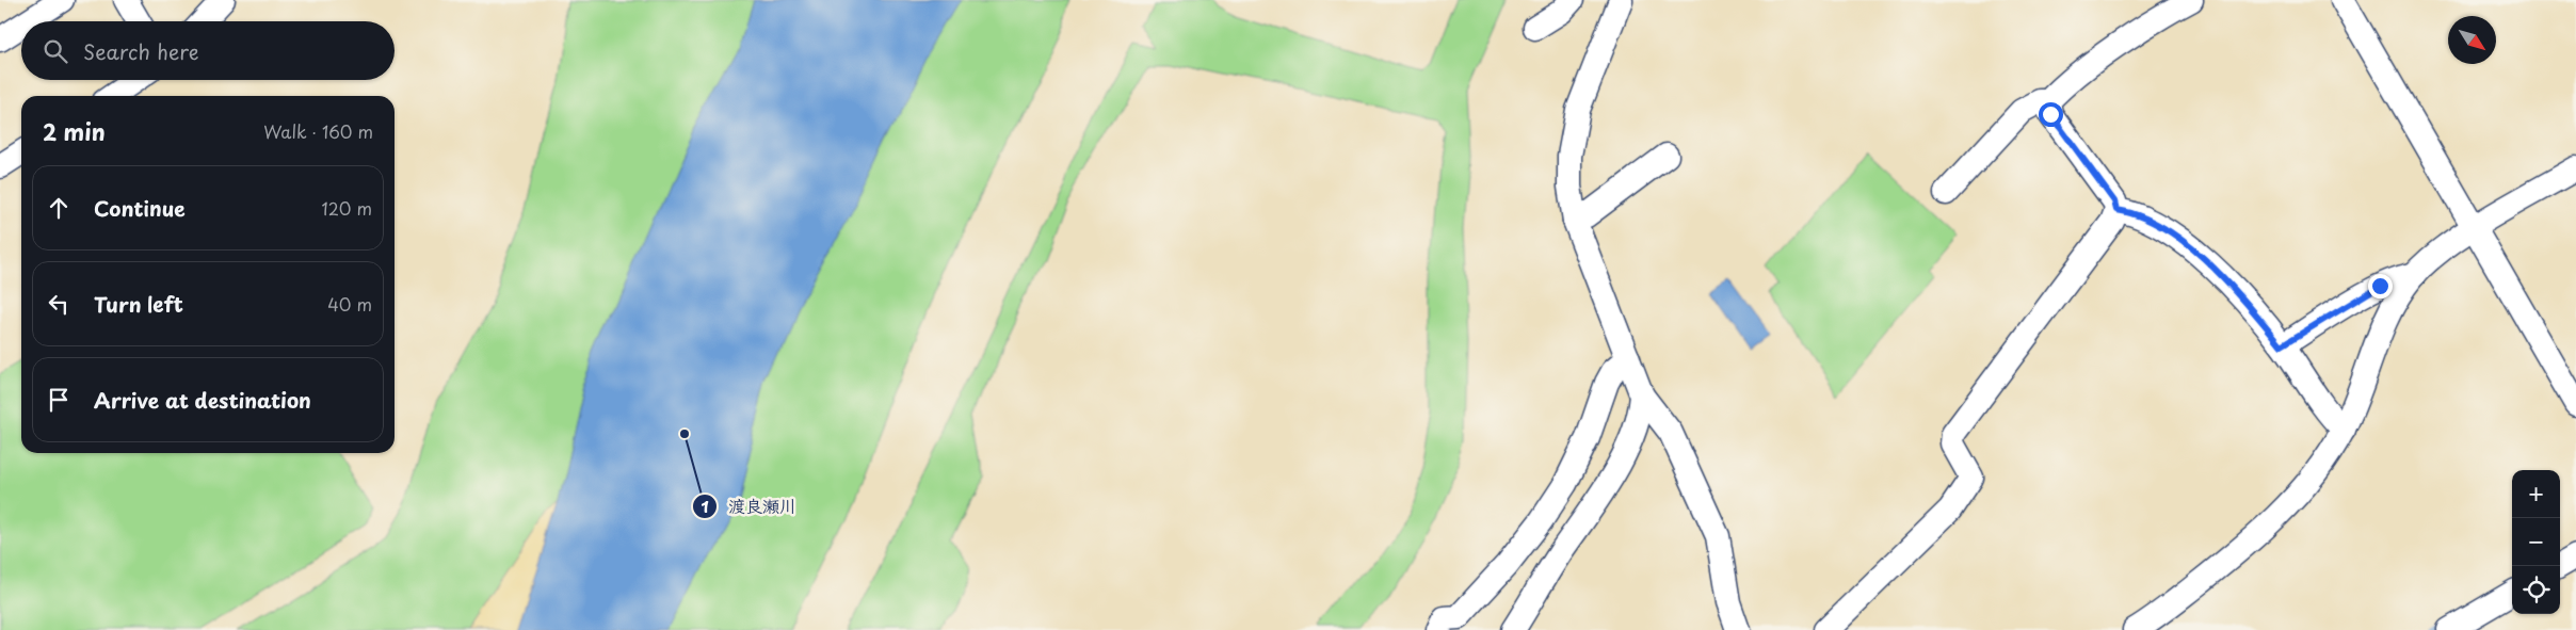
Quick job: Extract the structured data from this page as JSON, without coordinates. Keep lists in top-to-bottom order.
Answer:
{
  "places": ["渡良瀬川"],
  "north": "bottom right",
  "page": {
    "search": "Search here",
    "heading": ["2 min", "Walk · 160 m"],
    "list": [
      ["Continue", "120 m"],
      ["Turn left", "40 m"],
      "Arrive at destination"
    ],
    "map_buttons": ["+", "−"]
  }
}
